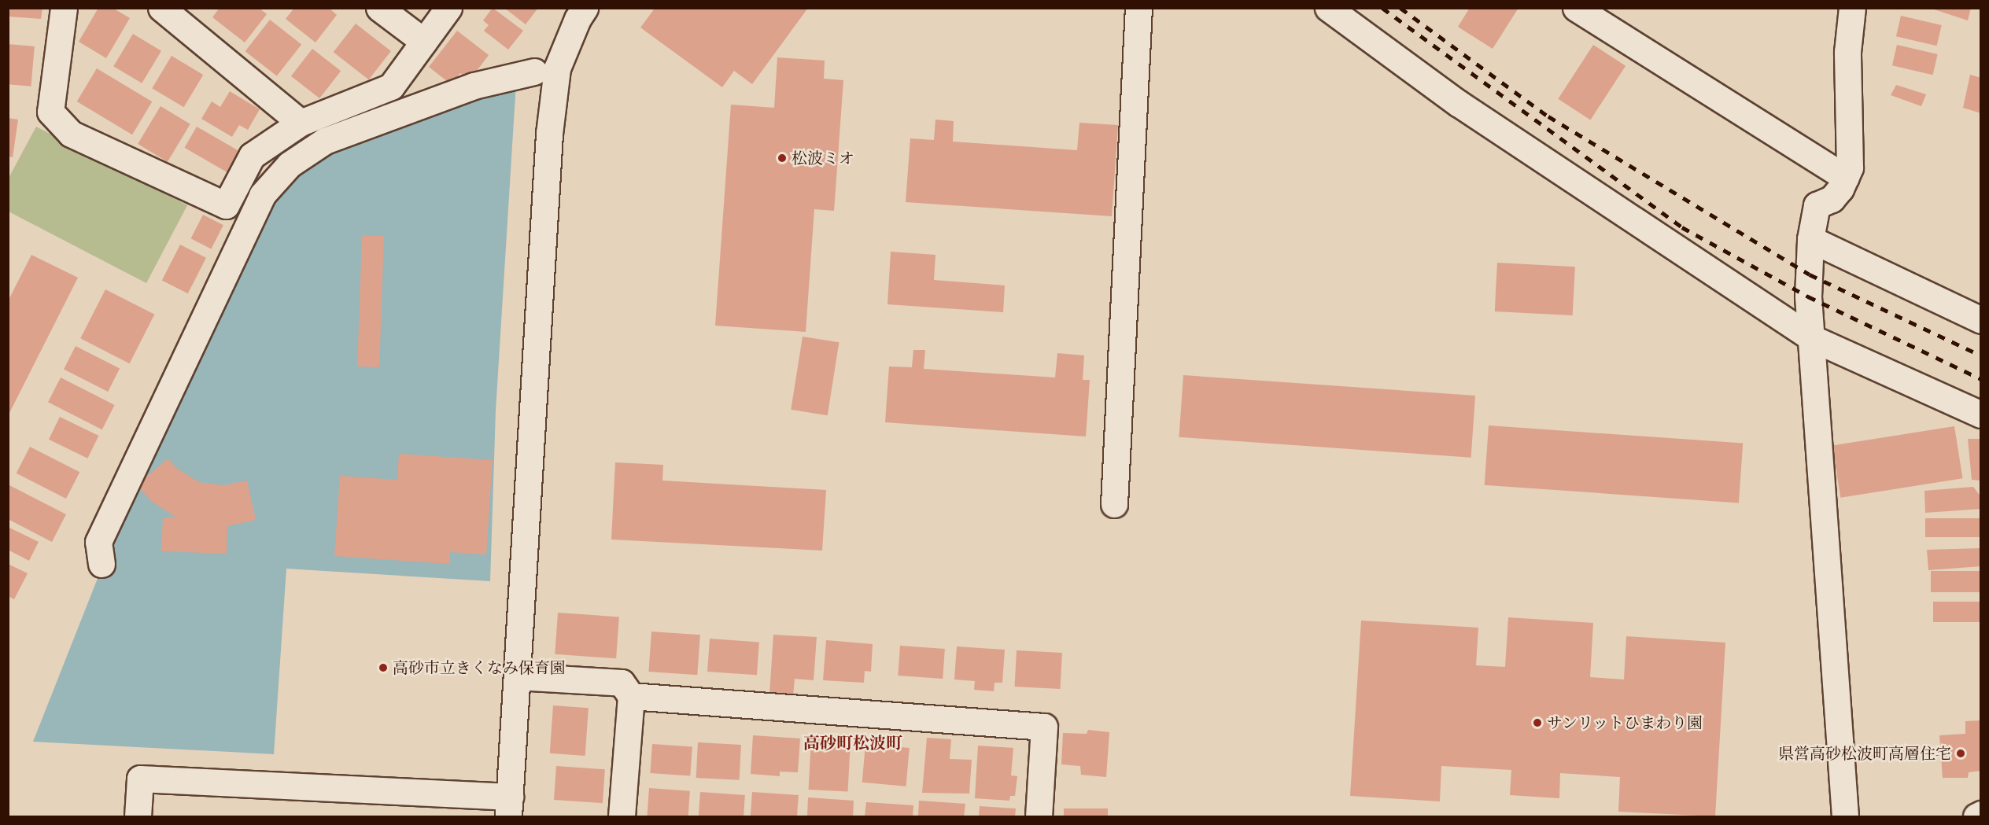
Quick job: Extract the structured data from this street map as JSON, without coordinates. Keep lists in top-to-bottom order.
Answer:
{
  "districts": ["高砂町松波町"],
  "places": [
    "松波ミオ",
    "高砂市立きくなみ保育園",
    "サンリットひまわり園",
    "県営高砂松波町高層住宅"
  ]
}
